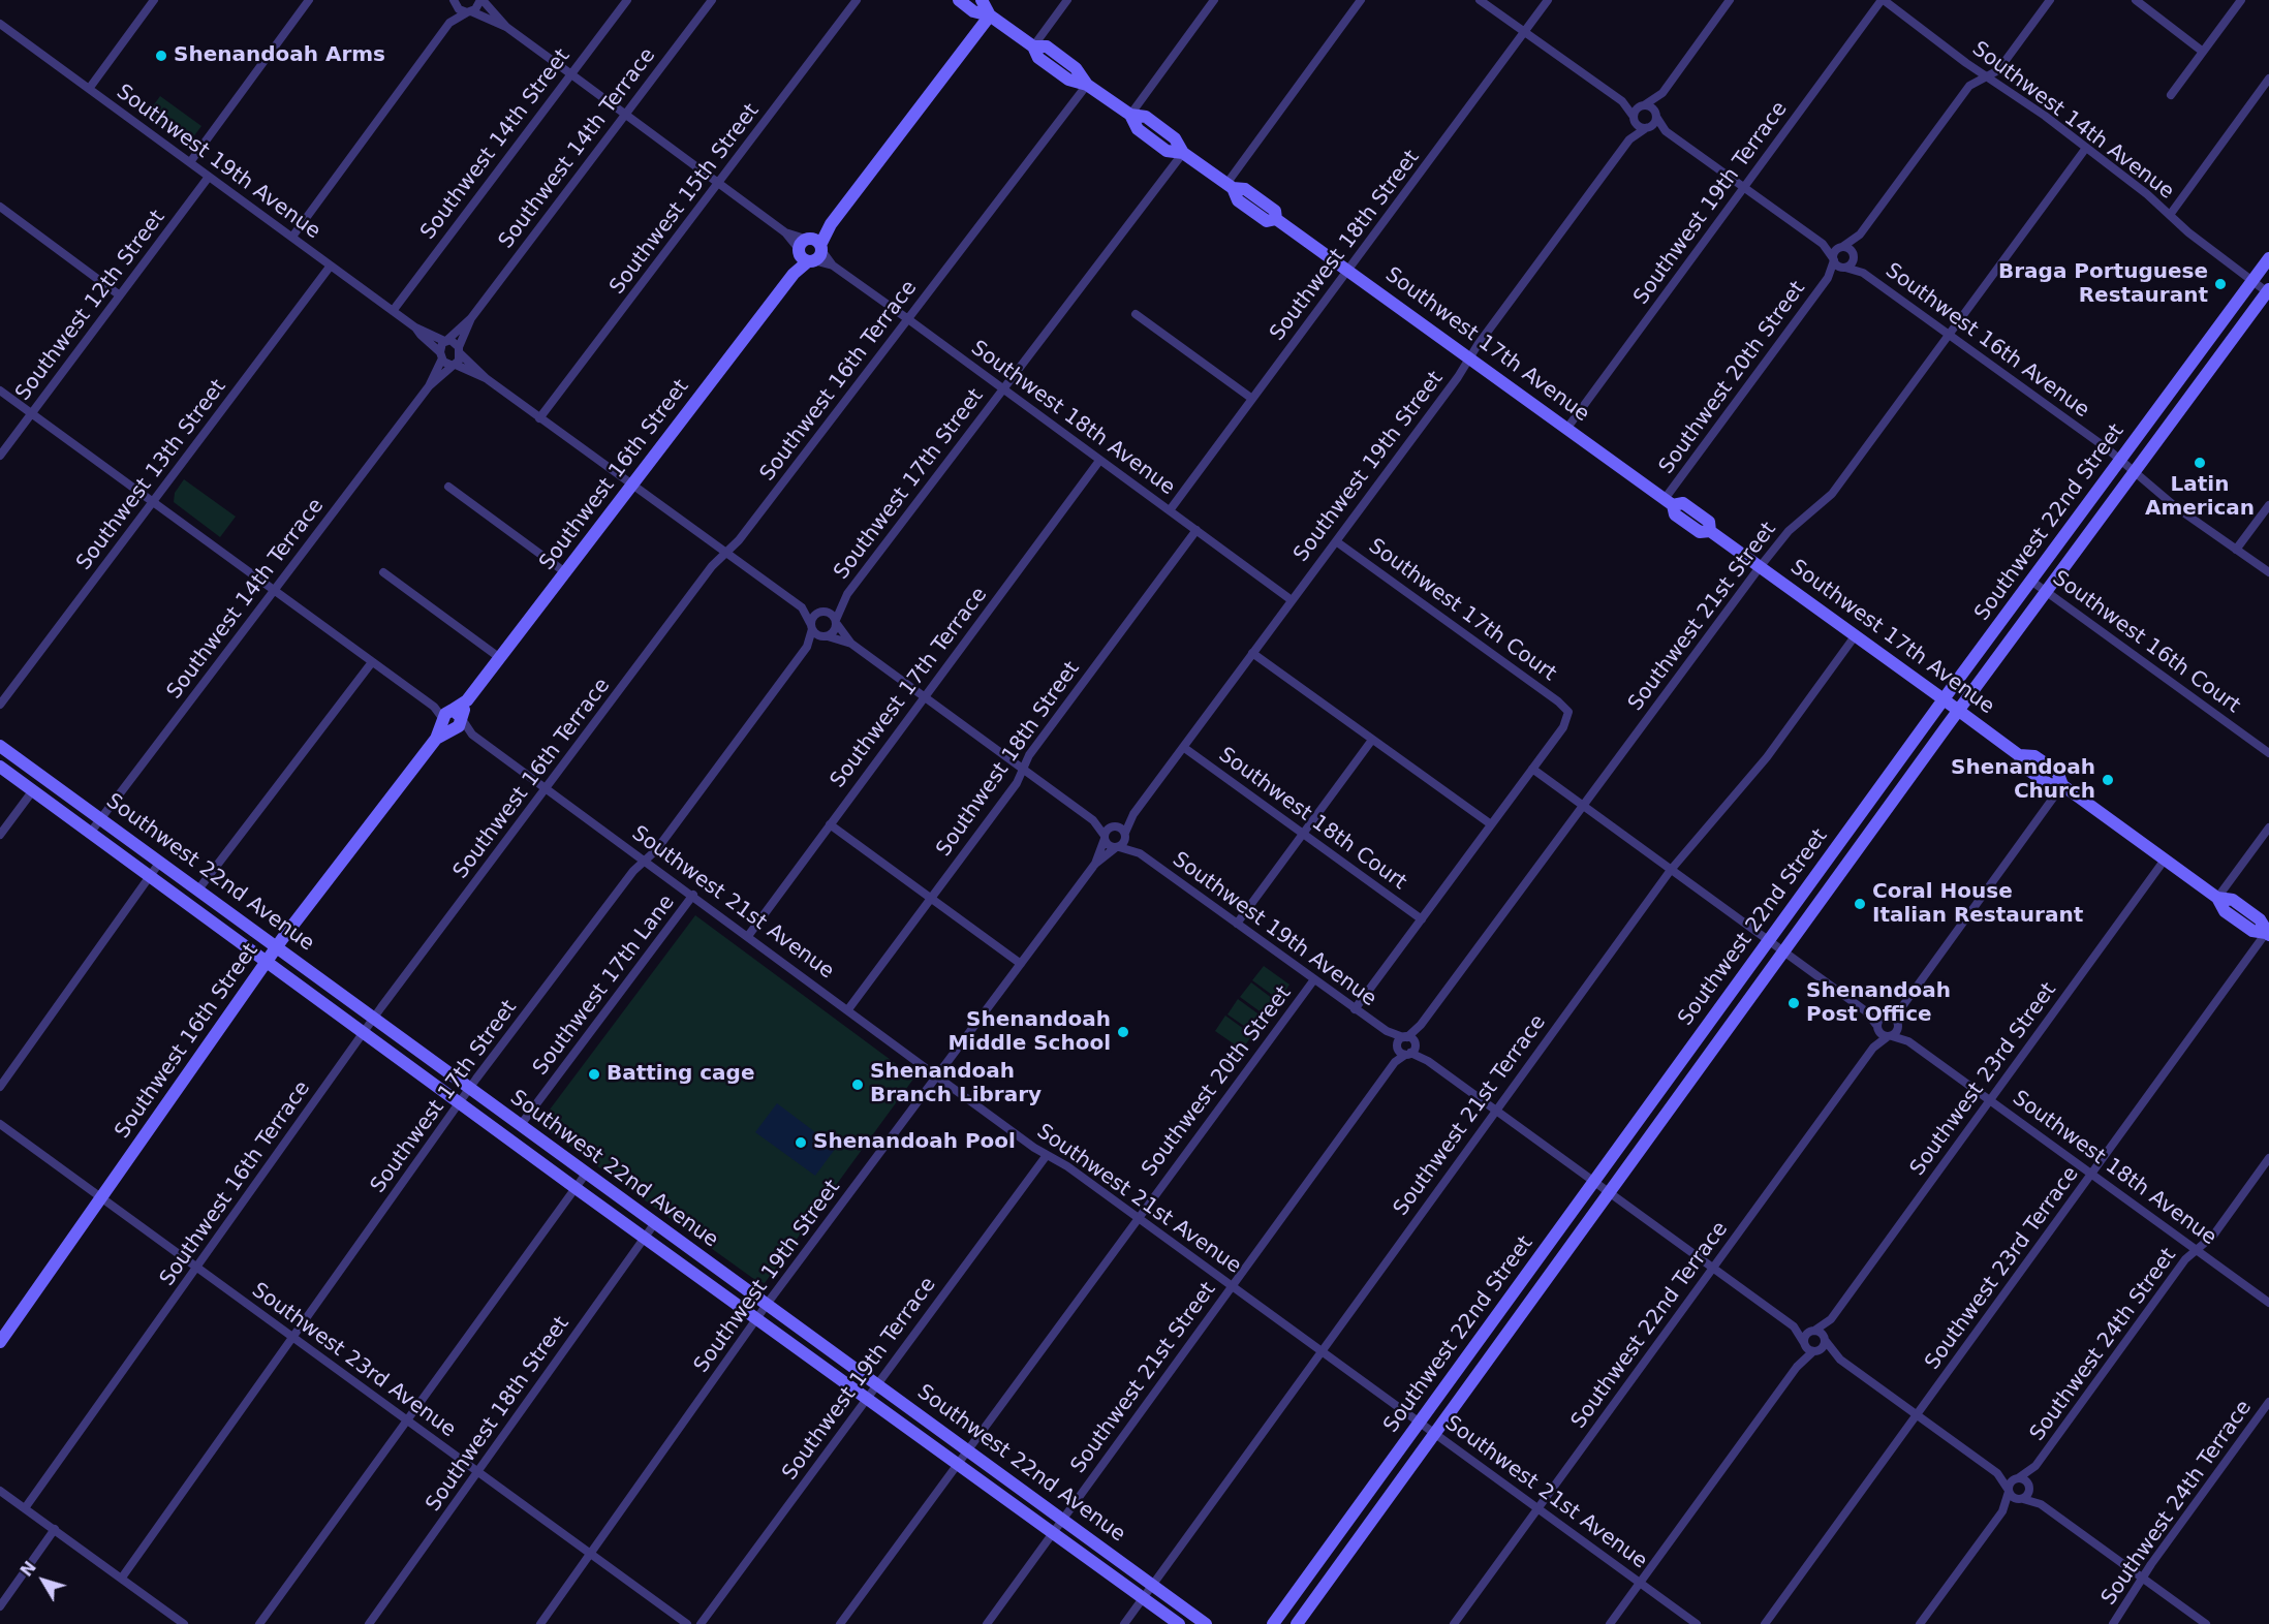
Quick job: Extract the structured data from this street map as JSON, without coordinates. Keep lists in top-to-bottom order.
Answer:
{
  "streets": {
    "main road": [
      "Southwest 17th Avenue",
      "Southwest 16th Street",
      "Southwest 22nd Street",
      "Southwest 22nd Avenue"
    ],
    "street": [
      "Southwest 14th Avenue",
      "Southwest 14th Street",
      "Southwest 14th Terrace",
      "Southwest 19th Avenue",
      "Southwest 15th Street",
      "Southwest 19th Terrace",
      "Southwest 18th Street",
      "Southwest 12th Street",
      "Southwest 16th Avenue",
      "Southwest 20th Street",
      "Southwest 16th Terrace",
      "Southwest 18th Avenue",
      "Southwest 19th Street",
      "Southwest 13th Street",
      "Southwest 17th Street",
      "Southwest 17th Court",
      "Southwest 21st Street",
      "Southwest 16th Court",
      "Southwest 17th Terrace",
      "Southwest 18th Court",
      "Southwest 21st Avenue",
      "Southwest 17th Lane",
      "Southwest 23rd Street",
      "Southwest 21st Terrace",
      "Southwest 23rd Terrace",
      "Southwest 22nd Terrace",
      "Southwest 24th Street",
      "Southwest 23rd Avenue",
      "Southwest 24th Terrace"
    ]
  },
  "crossings": [
    ["Southwest 14th Avenue", "Southwest 19th Terrace"],
    ["Southwest 14th Avenue", "Southwest 22nd Street"],
    ["Southwest 14th Avenue", "Southwest 21st Street"],
    ["Southwest 14th Street", "Southwest 19th Avenue"],
    ["Southwest 14th Terrace", "Southwest 19th Avenue"],
    ["Southwest 14th Terrace", "Southwest 22nd Avenue"],
    ["Southwest 14th Terrace", "Southwest 21st Avenue"],
    ["Southwest 19th Avenue", "Southwest 12th Street"],
    ["Southwest 19th Avenue", "Southwest 20th Street"],
    ["Southwest 19th Avenue", "Southwest 19th Street"],
    ["Southwest 19th Avenue", "Southwest 13th Street"],
    ["Southwest 19th Avenue", "Southwest 22nd Street"],
    ["Southwest 19th Avenue", "Southwest 21st Street"],
    ["Southwest 19th Avenue", "Southwest 23rd Street"],
    ["Southwest 19th Avenue", "Southwest 21st Terrace"],
    ["Southwest 19th Avenue", "Southwest 22nd Terrace"],
    ["Southwest 19th Terrace", "Southwest 17th Avenue"],
    ["Southwest 19th Terrace", "Southwest 22nd Avenue"],
    ["Southwest 19th Terrace", "Southwest 21st Avenue"],
    ["Southwest 18th Street", "Southwest 17th Avenue"],
    ["Southwest 18th Street", "Southwest 18th Avenue"],
    ["Southwest 18th Street", "Southwest 22nd Avenue"],
    ["Southwest 18th Street", "Southwest 21st Avenue"],
    ["Southwest 18th Street", "Southwest 23rd Avenue"],
    ["Southwest 12th Street", "Southwest 21st Avenue"],
    ["Southwest 16th Avenue", "Southwest 20th Street"],
    ["Southwest 16th Avenue", "Southwest 22nd Street"],
    ["Southwest 16th Avenue", "Southwest 21st Street"],
    ["Southwest 17th Avenue", "Southwest 20th Street"],
    ["Southwest 17th Avenue", "Southwest 16th Terrace"],
    ["Southwest 17th Avenue", "Southwest 19th Street"],
    ["Southwest 17th Avenue", "Southwest 16th Street"],
    ["Southwest 17th Avenue", "Southwest 17th Street"],
    ["Southwest 17th Avenue", "Southwest 22nd Street"],
    ["Southwest 17th Avenue", "Southwest 21st Street"],
    ["Southwest 17th Avenue", "Southwest 23rd Street"],
    ["Southwest 17th Avenue", "Southwest 21st Terrace"],
    ["Southwest 17th Avenue", "Southwest 23rd Terrace"],
    ["Southwest 20th Street", "Southwest 22nd Avenue"],
    ["Southwest 20th Street", "Southwest 21st Avenue"],
    ["Southwest 16th Terrace", "Southwest 18th Avenue"],
    ["Southwest 16th Terrace", "Southwest 22nd Avenue"],
    ["Southwest 16th Terrace", "Southwest 21st Avenue"],
    ["Southwest 16th Terrace", "Southwest 23rd Avenue"],
    ["Southwest 18th Avenue", "Southwest 19th Street"],
    ["Southwest 18th Avenue", "Southwest 16th Street"],
    ["Southwest 18th Avenue", "Southwest 17th Street"],
    ["Southwest 18th Avenue", "Southwest 17th Terrace"],
    ["Southwest 18th Avenue", "Southwest 23rd Street"],
    ["Southwest 18th Avenue", "Southwest 23rd Terrace"],
    ["Southwest 18th Avenue", "Southwest 22nd Terrace"],
    ["Southwest 18th Avenue", "Southwest 24th Street"],
    ["Southwest 19th Street", "Southwest 17th Court"],
    ["Southwest 19th Street", "Southwest 18th Court"],
    ["Southwest 19th Street", "Southwest 22nd Avenue"],
    ["Southwest 19th Street", "Southwest 21st Avenue"],
    ["Southwest 19th Street", "Southwest 23rd Avenue"],
    ["Southwest 13th Street", "Southwest 21st Avenue"],
    ["Southwest 16th Street", "Southwest 22nd Avenue"],
    ["Southwest 16th Street", "Southwest 21st Avenue"],
    ["Southwest 16th Street", "Southwest 23rd Avenue"],
    ["Southwest 17th Street", "Southwest 22nd Avenue"],
    ["Southwest 17th Street", "Southwest 21st Avenue"],
    ["Southwest 17th Street", "Southwest 23rd Avenue"],
    ["Southwest 22nd Street", "Southwest 16th Court"],
    ["Southwest 22nd Street", "Southwest 21st Avenue"],
    ["Southwest 21st Street", "Southwest 22nd Avenue"],
    ["Southwest 21st Street", "Southwest 21st Avenue"],
    ["Southwest 17th Terrace", "Southwest 21st Avenue"],
    ["Southwest 22nd Avenue", "Southwest 17th Lane"],
    ["Southwest 22nd Avenue", "Southwest 21st Terrace"],
    ["Southwest 21st Avenue", "Southwest 17th Lane"],
    ["Southwest 21st Avenue", "Southwest 21st Terrace"],
    ["Southwest 21st Avenue", "Southwest 22nd Terrace"]
  ],
  "places": [
    "Shenandoah Arms",
    "Braga Portuguese Restaurant",
    "Latin American",
    "Shenandoah Church",
    "Coral House Italian Restaurant",
    "Shenandoah Post Office",
    "Shenandoah Middle School",
    "Batting cage",
    "Shenandoah Branch Library",
    "Shenandoah Pool"
  ],
  "north": "top left"
}
